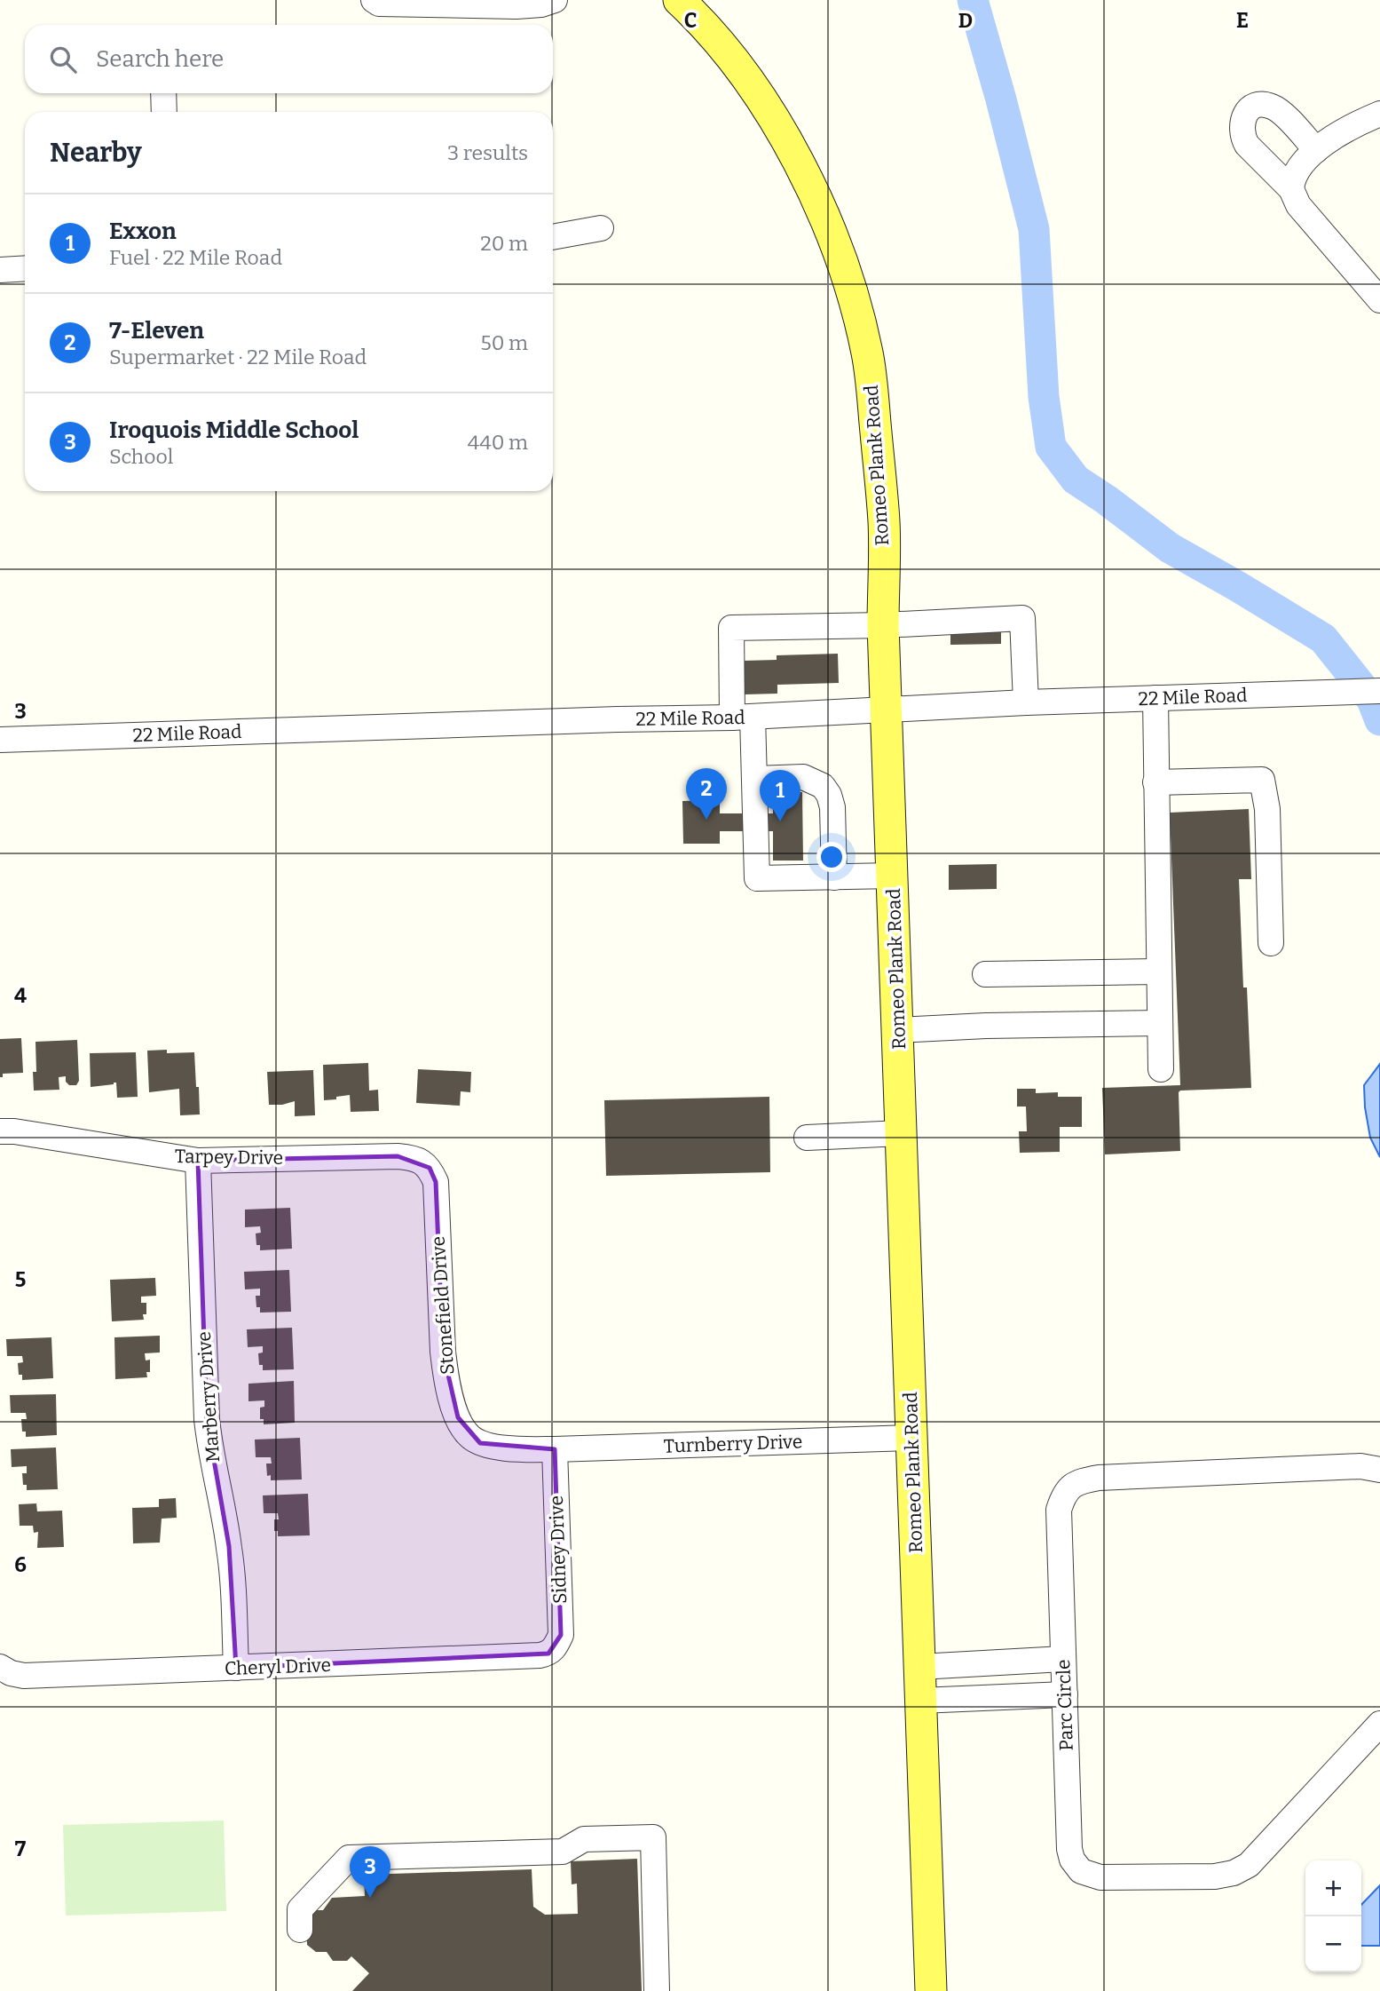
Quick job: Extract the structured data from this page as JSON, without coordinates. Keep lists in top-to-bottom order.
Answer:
{
  "streets": {
    "main road": ["Romeo Plank Road"],
    "street": [
      "22 Mile Road",
      "Tarpey Drive",
      "Stonefield Drive",
      "Marberry Drive",
      "Turnberry Drive",
      "Sidney Drive",
      "Cheryl Drive",
      "Parc Circle"
    ]
  },
  "crossings": [
    ["Romeo Plank Road", "22 Mile Road"],
    ["Romeo Plank Road", "Turnberry Drive"],
    ["Tarpey Drive", "Stonefield Drive"],
    ["Tarpey Drive", "Marberry Drive"],
    ["Stonefield Drive", "Turnberry Drive"],
    ["Stonefield Drive", "Sidney Drive"],
    ["Marberry Drive", "Cheryl Drive"],
    ["Turnberry Drive", "Sidney Drive"],
    ["Sidney Drive", "Cheryl Drive"]
  ],
  "page": {
    "search": "Search here",
    "heading": ["Nearby", "3 results"],
    "list": [
      {
        "mark": "1",
        "name": "Exxon",
        "note": "Fuel · 22 Mile Road",
        "value": "20 m"
      },
      {
        "mark": "2",
        "name": "7-Eleven",
        "note": "Supermarket · 22 Mile Road",
        "value": "50 m"
      },
      {
        "mark": "3",
        "name": "Iroquois Middle School",
        "note": "School",
        "value": "440 m"
      }
    ],
    "pins": ["2", "1", "3"],
    "map_buttons": ["+", "−"]
  },
  "grid": {
    "columns": ["C", "D", "E"],
    "rows": [
      "3",
      "4",
      "5",
      "6",
      "7"
    ]
  }
}
